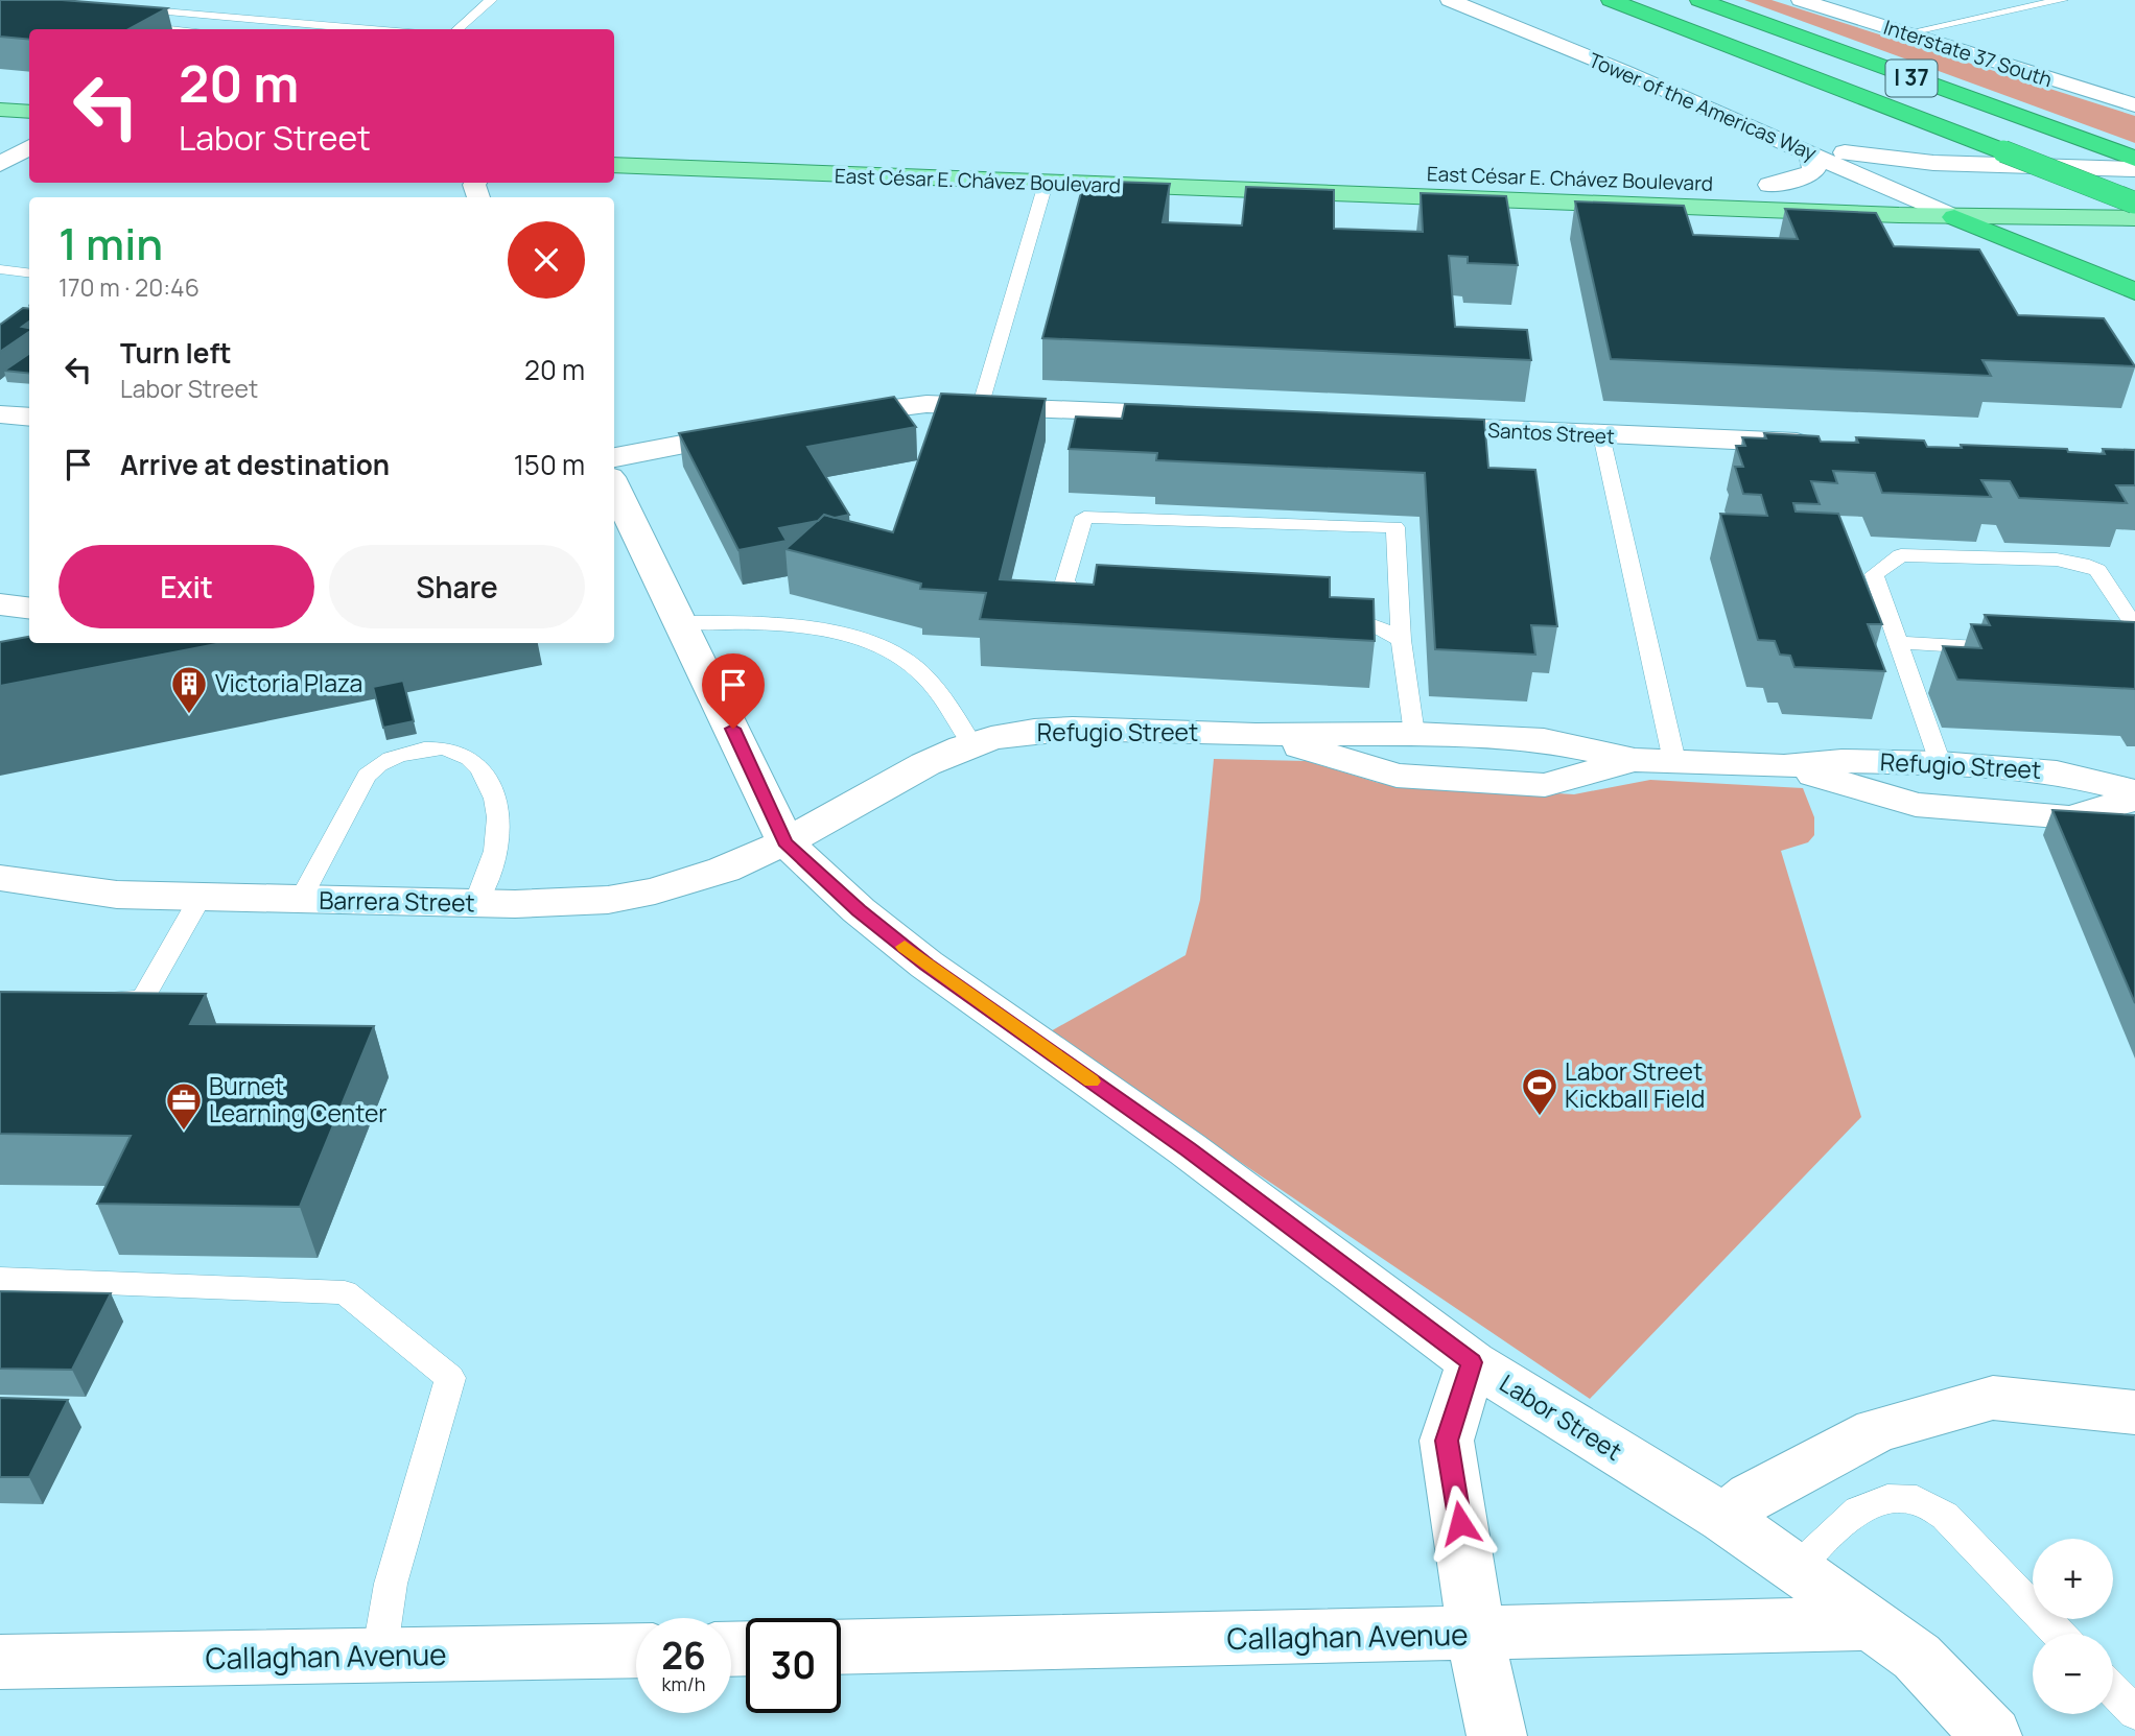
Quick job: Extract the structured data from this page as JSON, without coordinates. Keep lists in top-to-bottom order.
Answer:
{
  "streets": {
    "highway": ["I 37"],
    "main road": ["East César E. Chávez Boulevard"],
    "street": [
      "Interstate 37 South",
      "Tower of the Americas Way",
      "Santos Street",
      "Refugio Street",
      "Barrera Street",
      "Labor Street",
      "Callaghan Avenue"
    ]
  },
  "crossings": [
    ["Tower of the Americas Way", "East César E. Chávez Boulevard"],
    ["Refugio Street", "Barrera Street"],
    ["Refugio Street", "Labor Street"],
    ["Barrera Street", "Labor Street"],
    ["Labor Street", "Callaghan Avenue"]
  ],
  "places": {
    "building": ["Victoria Plaza"],
    "sports": ["Labor Street Kickball Field"],
    "office": ["Burnet Learning Center"]
  },
  "page": {
    "turn": ["20 m", "Labor Street"],
    "heading": ["1 min", "170 m · 20:46"],
    "list": [
      {
        "name": "Turn left",
        "note": "Labor Street",
        "value": "20 m"
      },
      {
        "name": "Arrive at destination",
        "value": "150 m"
      }
    ],
    "buttons": ["Exit", "Share"],
    "map_buttons": ["+", "−"],
    "speed": "26 km/h",
    "limit": "30"
  }
}
